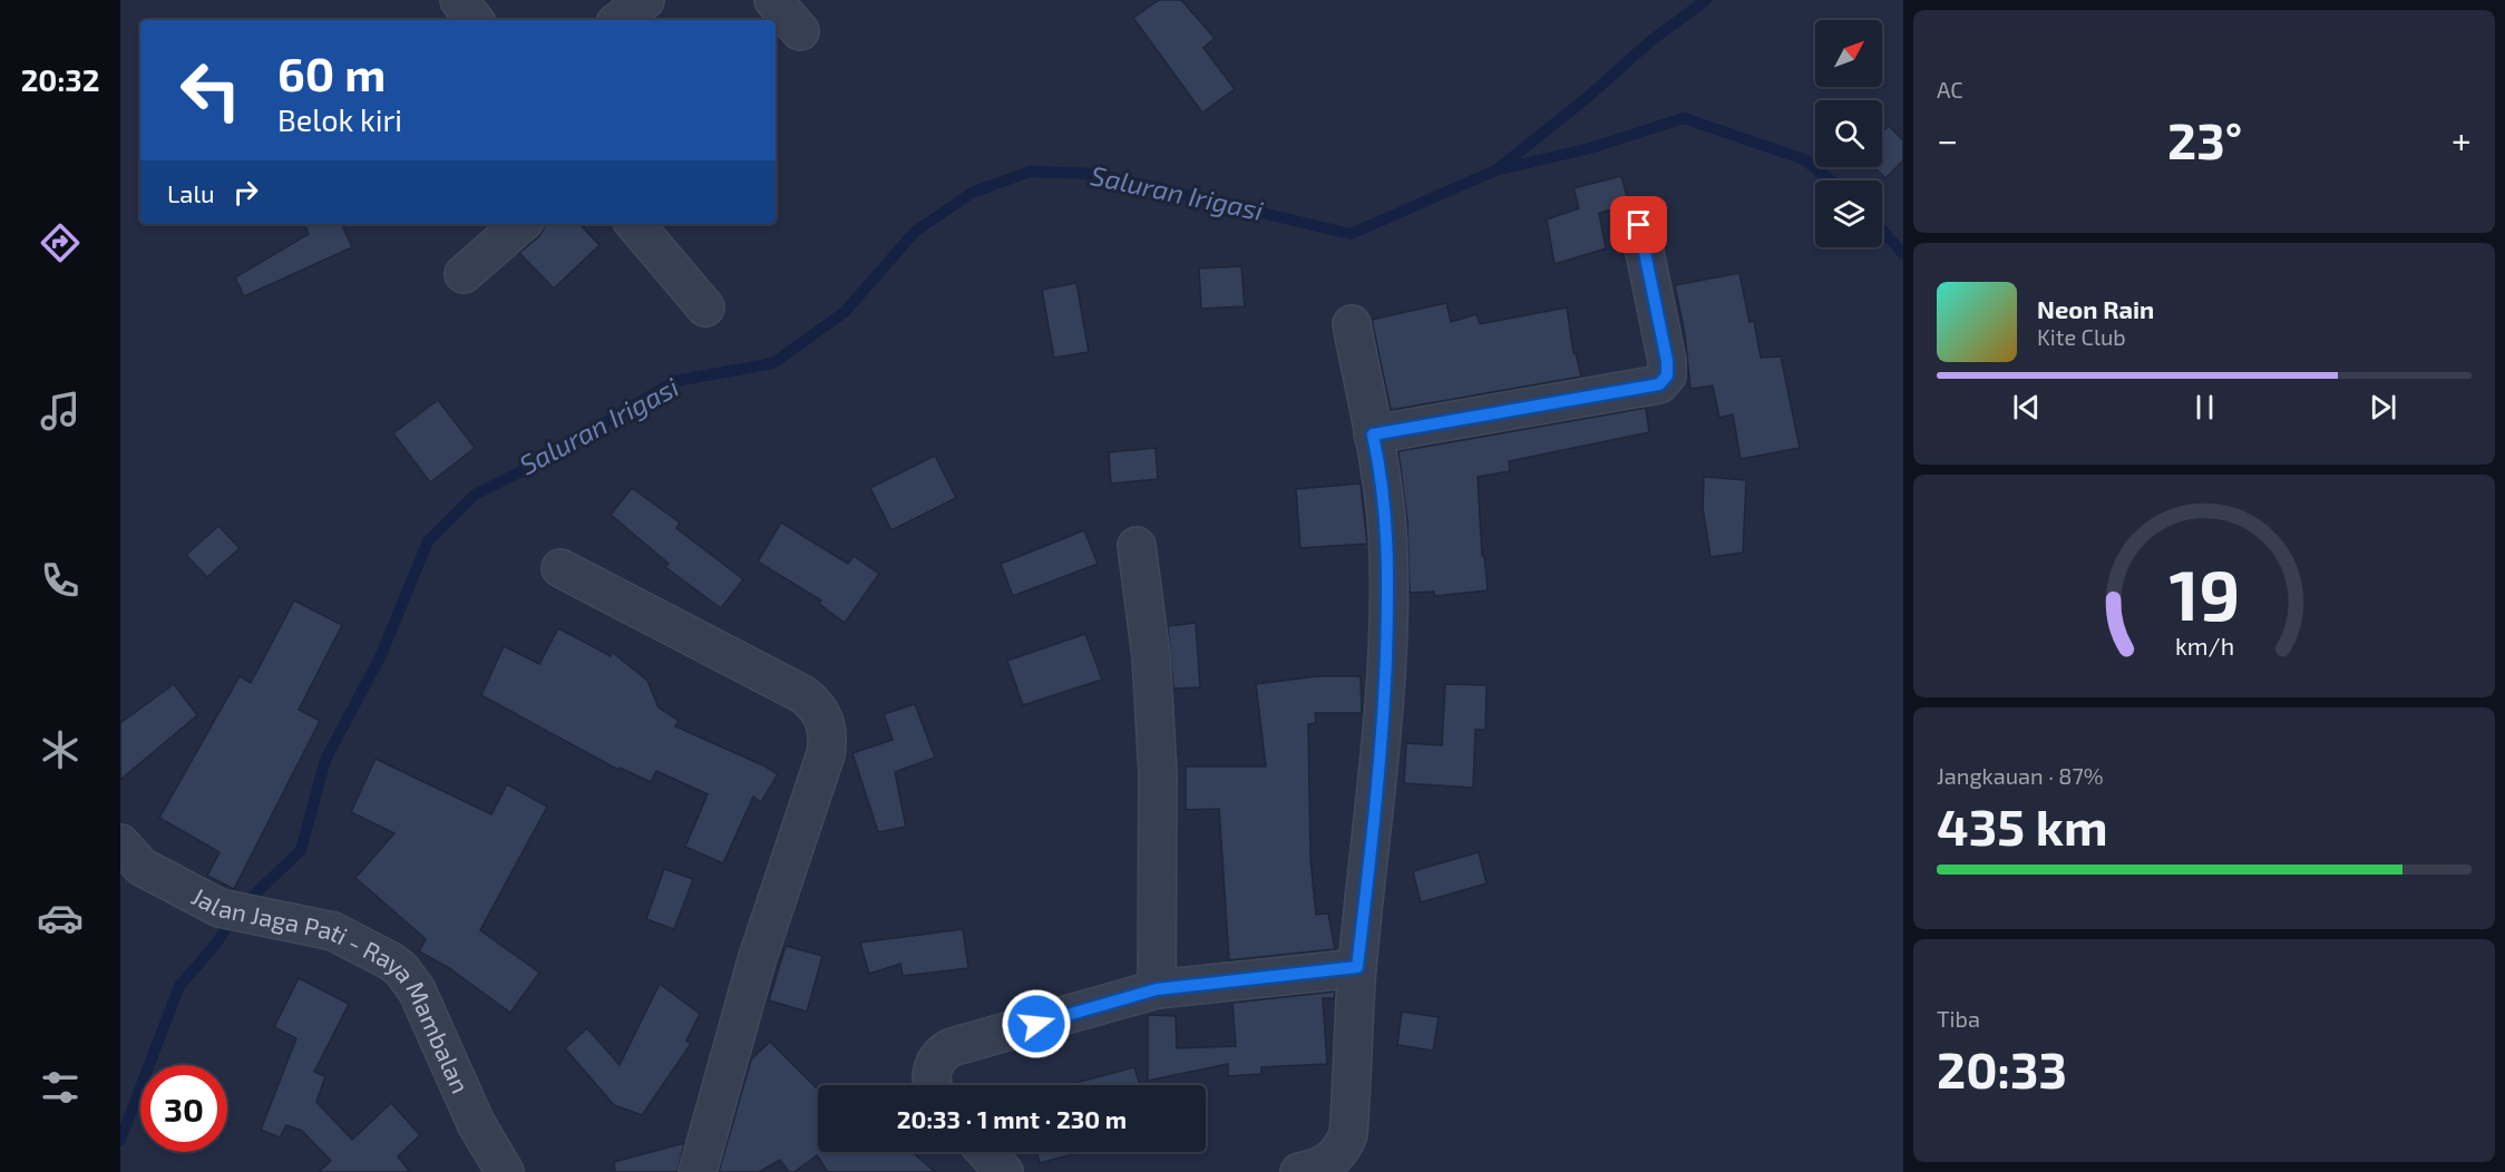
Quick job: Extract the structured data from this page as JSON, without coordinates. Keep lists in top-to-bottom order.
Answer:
{
  "streets": {
    "street": ["Jalan Jaga Pati - Raya Mambalan"]
  },
  "water": ["Saluran Irigasi"],
  "north": "top right",
  "page": {
    "tabs": "20:32",
    "tile": [
      "AC",
      ["Jangkauan · 87%", "435 km"],
      ["Tiba", "20:33"]
    ],
    "turn": ["60 m", "Belok kiri"],
    "heat": ["−", "23°", "+"],
    "then": "Lalu",
    "song": ["Neon Rain", "Kite Club"],
    "limit": "30",
    "trip": "20:33 · 1 mnt · 230 m",
    "gauge": ["19", "km/h"]
  }
}
